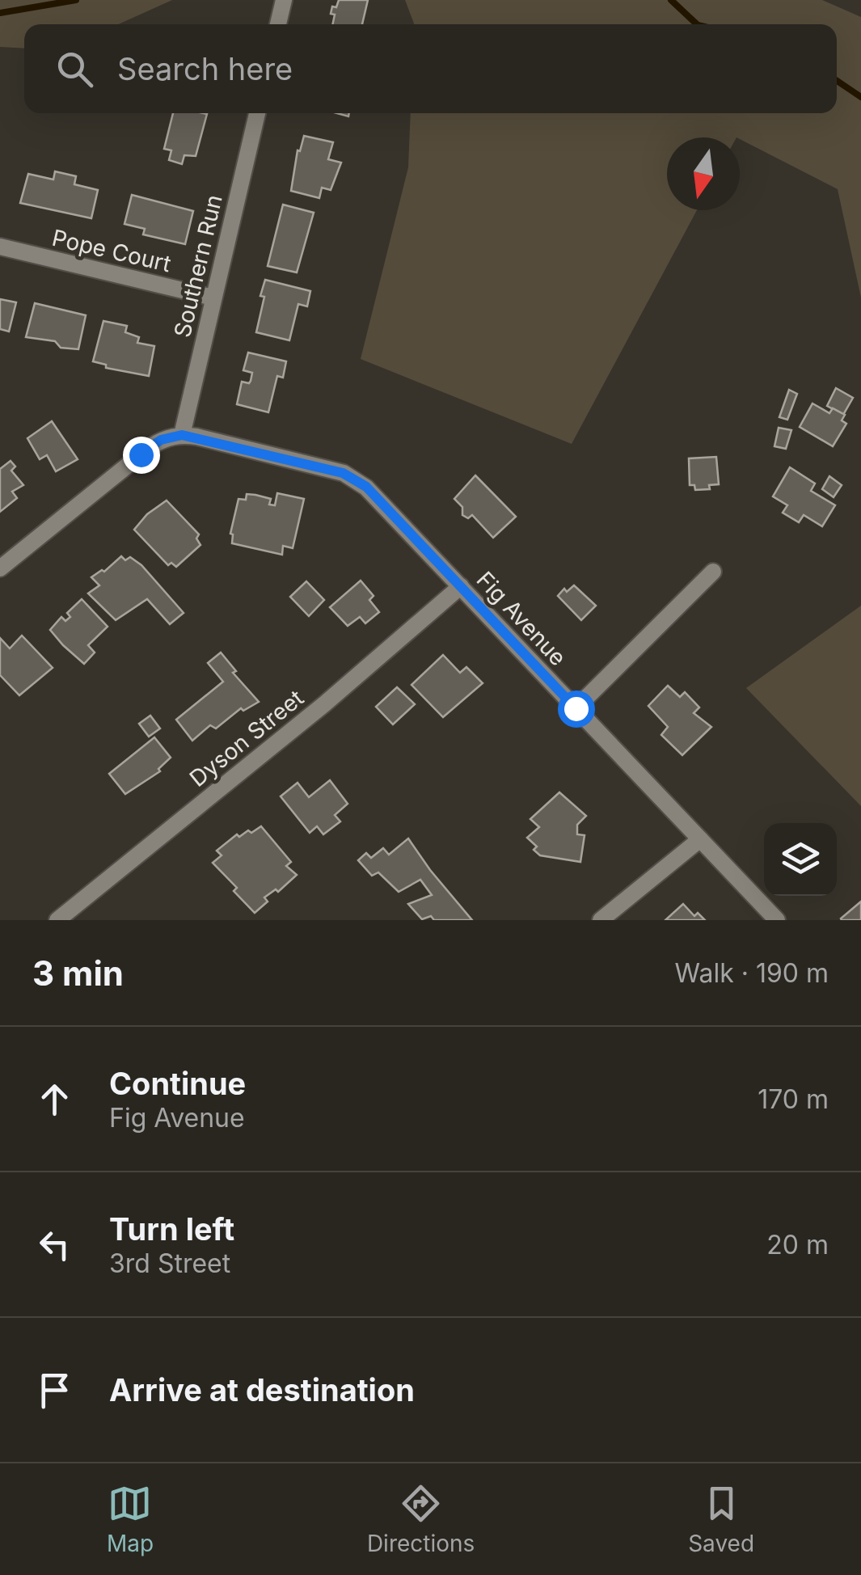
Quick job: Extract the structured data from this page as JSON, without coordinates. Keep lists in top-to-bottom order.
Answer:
{
  "streets": {
    "street": [
      "Pope Court",
      "Southern Run",
      "Fig Avenue",
      "Dyson Street"
    ]
  },
  "crossings": [
    ["Pope Court", "Southern Run"],
    ["Southern Run", "Fig Avenue"],
    ["Fig Avenue", "Dyson Street"]
  ],
  "north": "bottom",
  "page": {
    "search": "Search here",
    "heading": ["3 min", "Walk · 190 m"],
    "list": [
      ["Continue", "Fig Avenue", "170 m"],
      ["Turn left", "3rd Street", "20 m"],
      "Arrive at destination"
    ],
    "nav": ["Map", "Directions", "Saved"]
  }
}
